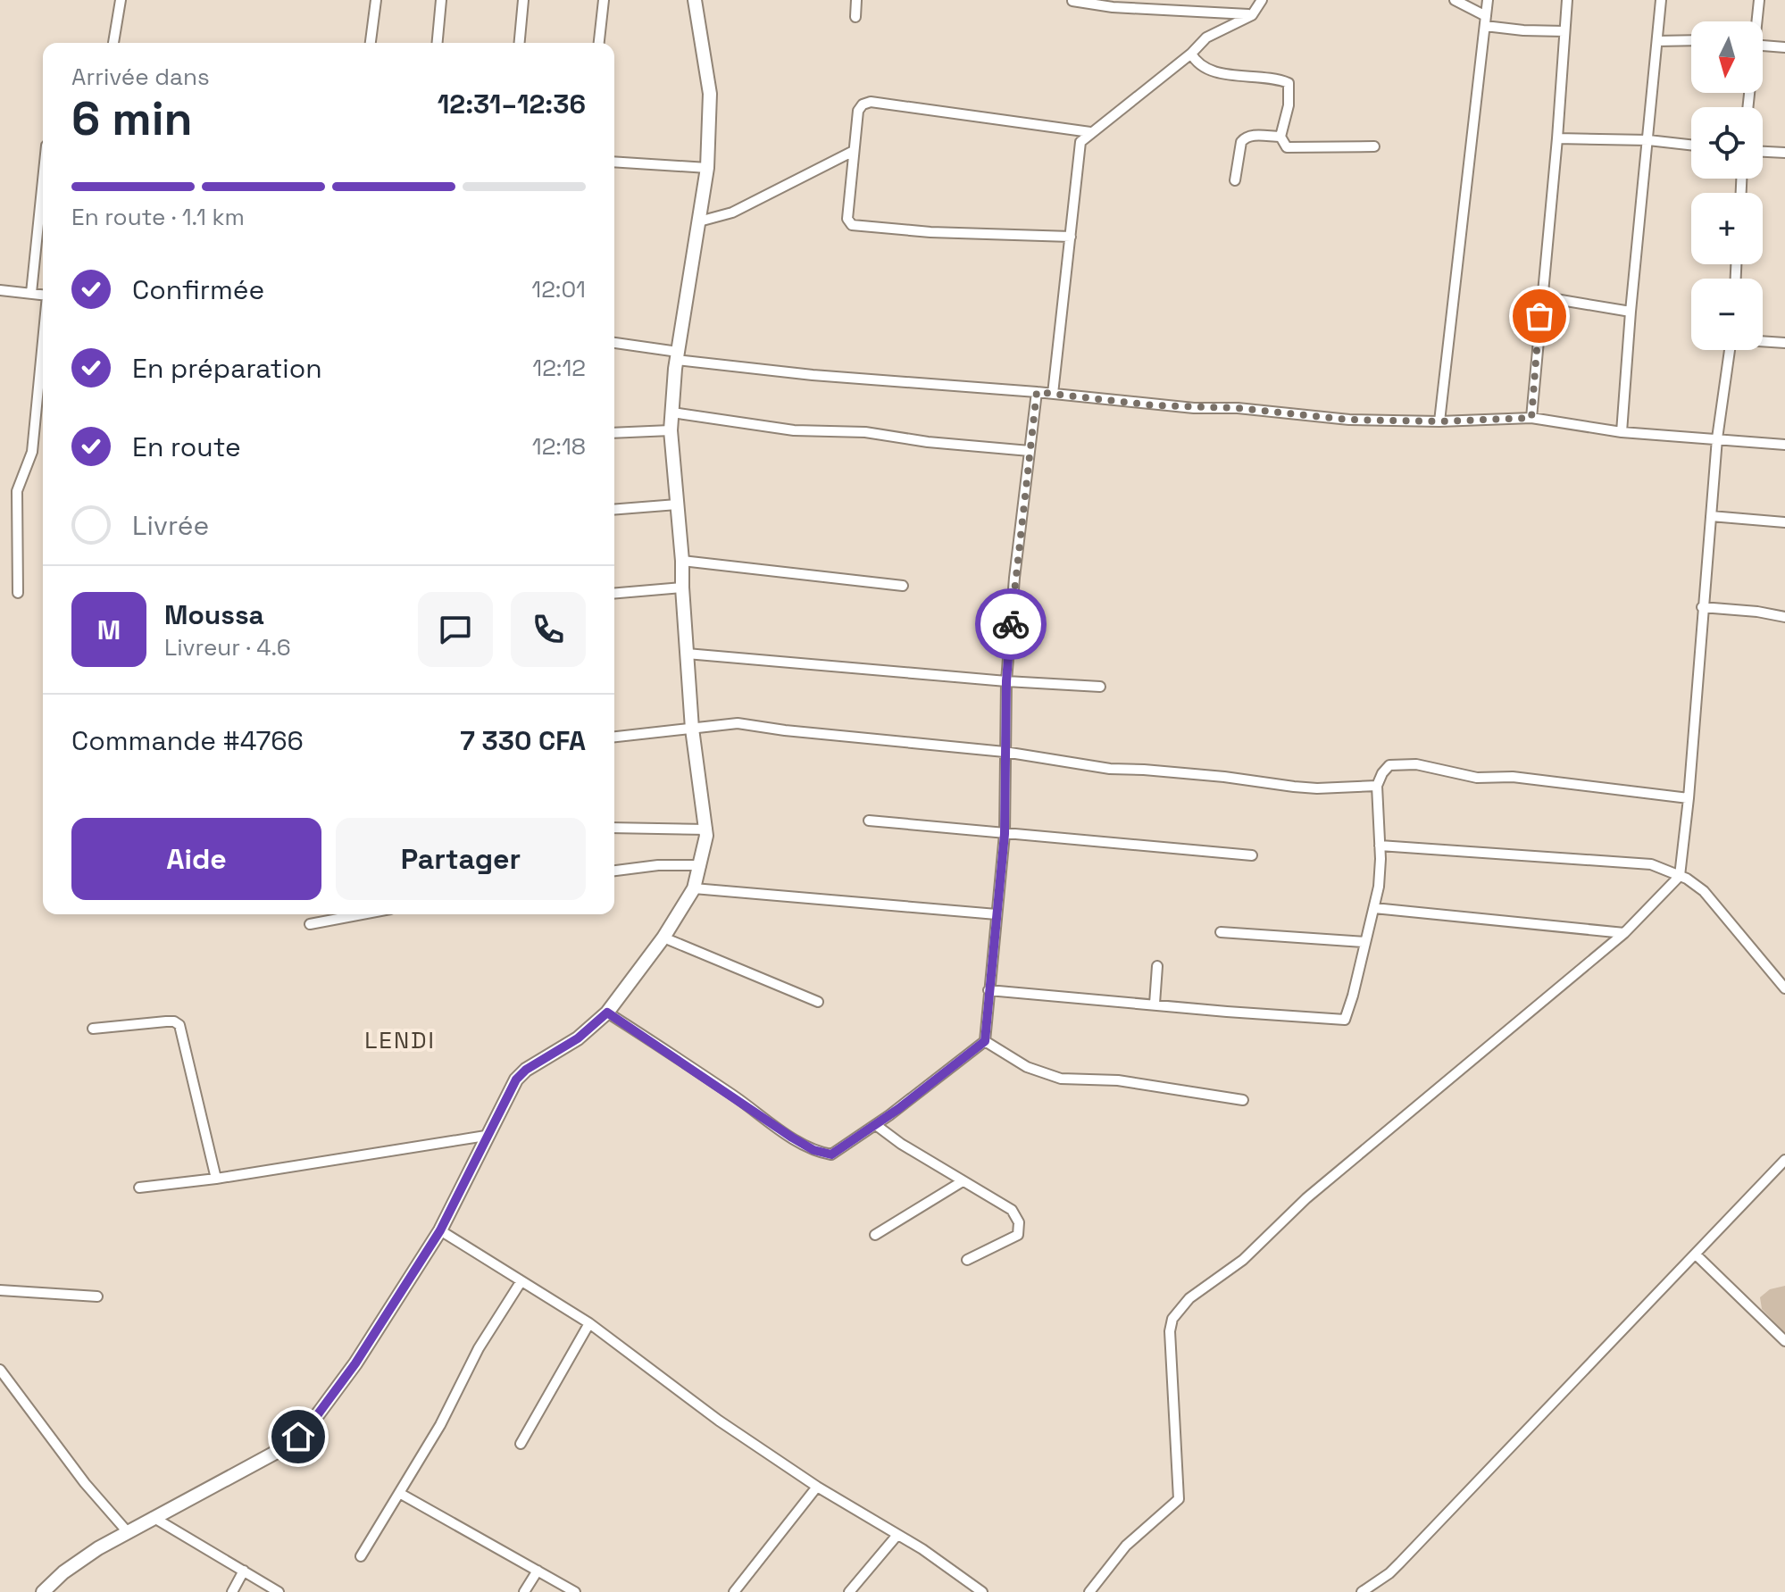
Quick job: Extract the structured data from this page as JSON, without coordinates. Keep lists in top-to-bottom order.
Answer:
{
  "districts": ["LENDI"],
  "north": "bottom",
  "page": {
    "map_buttons": ["+", "−"],
    "heading": ["6 min", "Arrivée dans", "12:31–12:36"],
    "panel": [
      "Moussa",
      "Livreur · 4.6",
      "Commande #4766",
      "7 330 CFA"
    ],
    "bar": "En route · 1.1 km",
    "list": [
      ["Confirmée", "12:01"],
      ["En préparation", "12:12"],
      ["En route", "12:18"],
      "Livrée"
    ],
    "round": "M",
    "buttons": ["Aide", "Partager"]
  }
}
